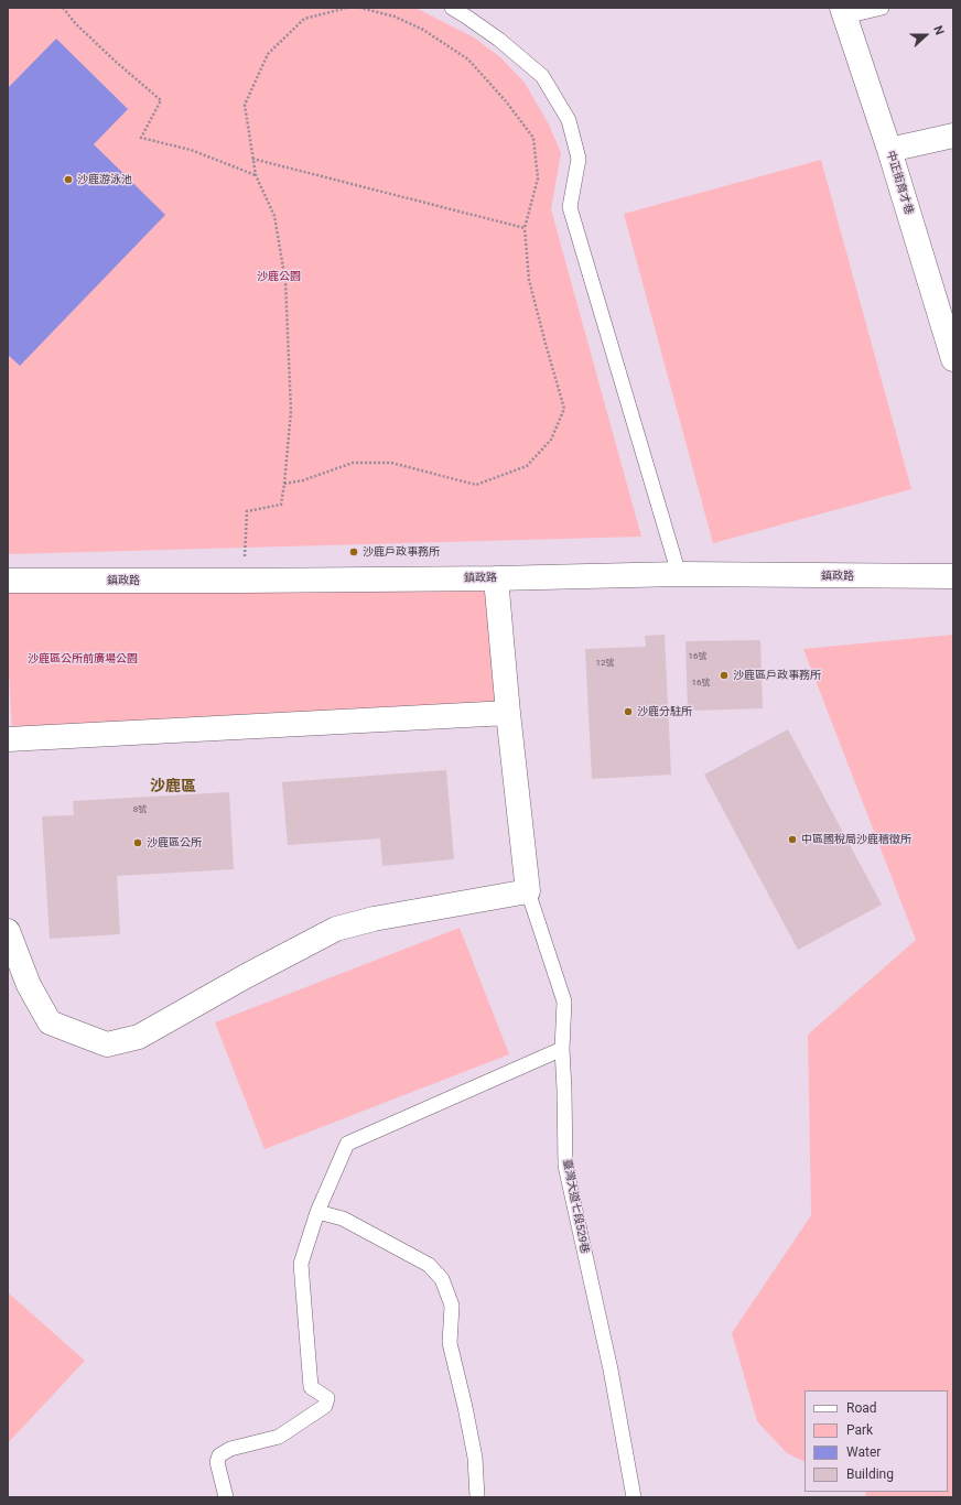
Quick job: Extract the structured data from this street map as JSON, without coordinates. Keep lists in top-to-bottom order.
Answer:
{
  "streets": {
    "street": ["中正街育才巷", "鎮政路"],
    "lane": ["臺灣大道七段529巷"]
  },
  "districts": ["沙鹿區"],
  "parks": ["沙鹿公園", "沙鹿區公所前廣場公園"],
  "places": [
    "沙鹿游泳池",
    "沙鹿戶政事務所",
    "沙鹿區戶政事務所",
    "沙鹿分駐所",
    "中區國稅局沙鹿稽徵所",
    "沙鹿區公所"
  ],
  "house_numbers": [
    "16號",
    "12號",
    "16號",
    "8號"
  ],
  "legend": [
    "Road",
    "Park",
    "Water",
    "Building"
  ],
  "north": "right"
}
